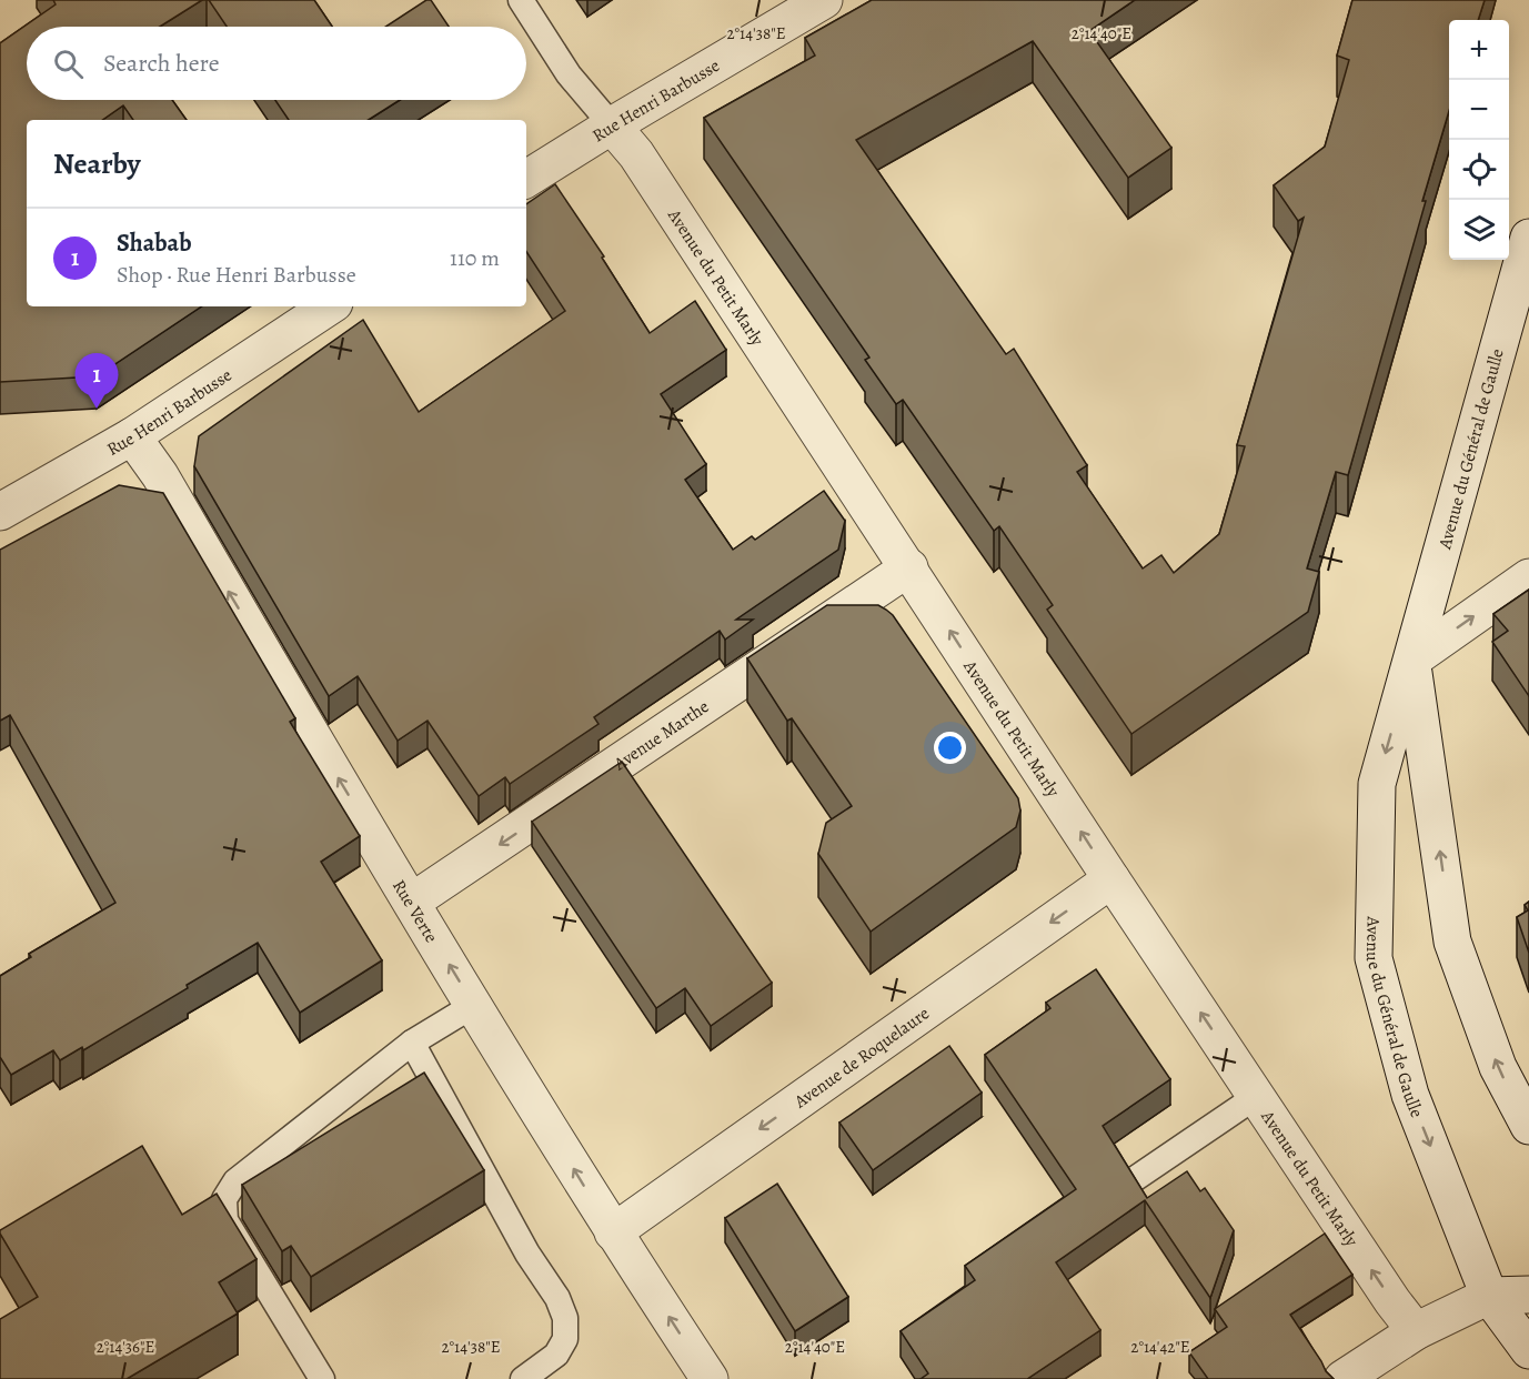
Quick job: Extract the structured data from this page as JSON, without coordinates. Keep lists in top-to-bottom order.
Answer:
{
  "streets": {
    "street": [
      "Rue Henri Barbusse",
      "Avenue du Petit Marly",
      "Avenue du Général de Gaulle",
      "Avenue Marthe",
      "Rue Verte",
      "Avenue de Roquelaure"
    ]
  },
  "crossings": [
    ["Rue Henri Barbusse", "Avenue du Petit Marly"],
    ["Rue Henri Barbusse", "Rue Verte"],
    ["Avenue du Petit Marly", "Avenue Marthe"],
    ["Avenue du Petit Marly", "Avenue de Roquelaure"],
    ["Avenue Marthe", "Rue Verte"],
    ["Rue Verte", "Avenue de Roquelaure"]
  ],
  "one_way": [
    "Avenue du Petit Marly",
    "Avenue Marthe",
    "Rue Verte",
    "Avenue de Roquelaure"
  ],
  "page": {
    "map_buttons": ["+", "−"],
    "search": "Search here",
    "heading": "Nearby",
    "list": [
      {
        "mark": "1",
        "name": "Shabab",
        "note": "Shop · Rue Henri Barbusse",
        "value": "110 m"
      }
    ],
    "pins": "1"
  },
  "coordinates": [
    "2°14'38\"E",
    "2°14'40\"E",
    "2°14'36\"E",
    "2°14'42\"E"
  ]
}
